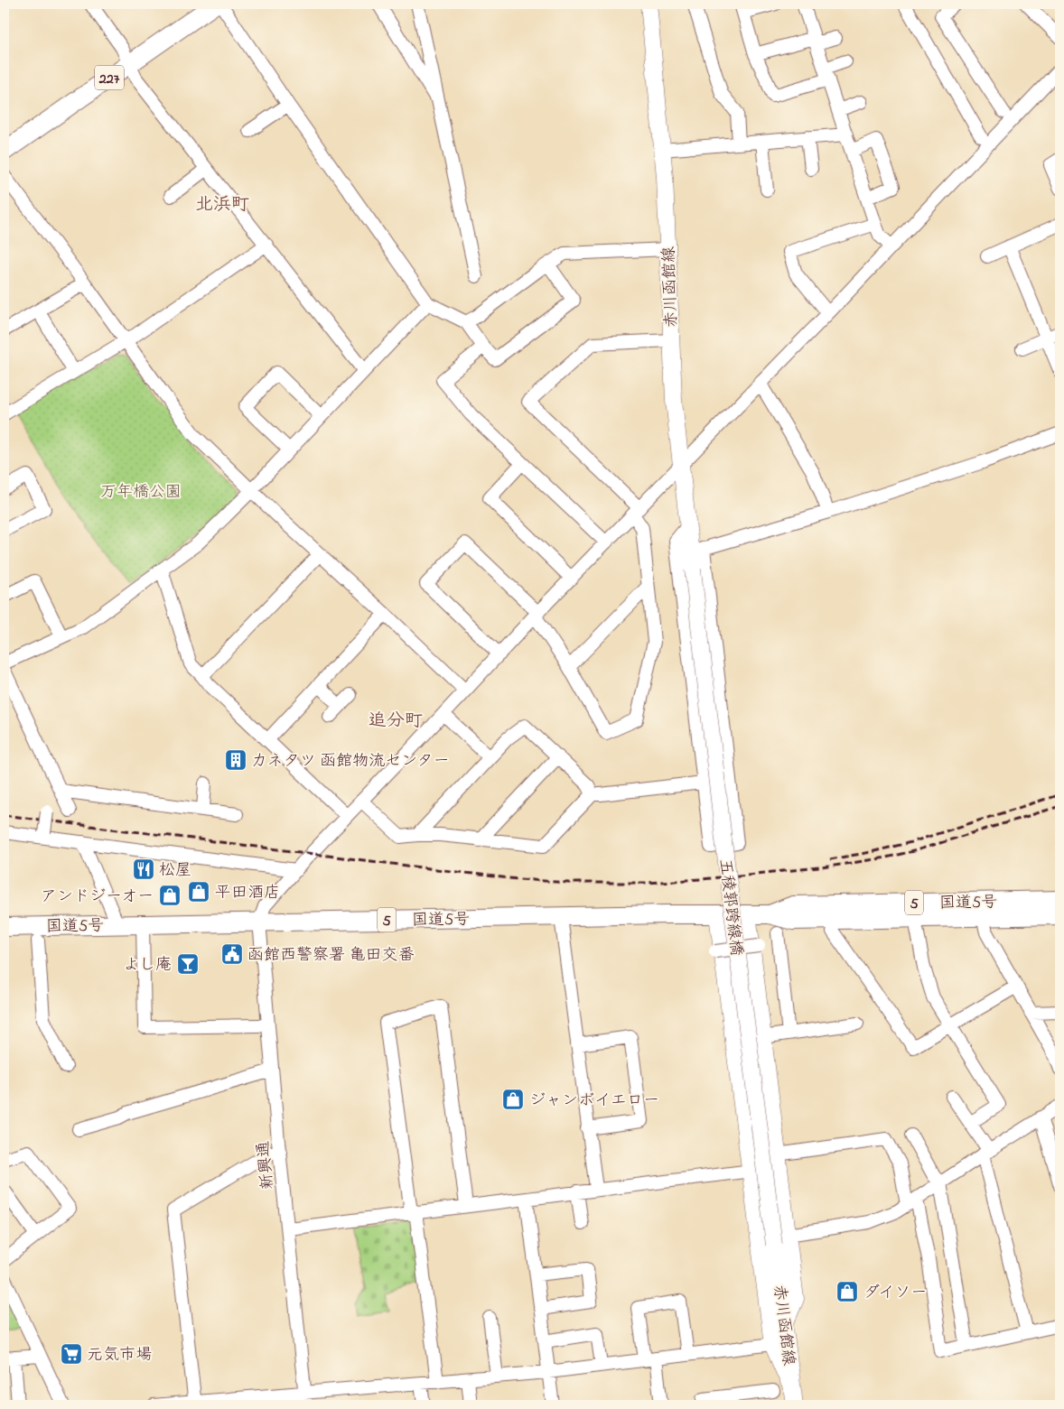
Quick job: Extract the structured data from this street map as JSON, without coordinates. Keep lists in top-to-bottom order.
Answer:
{
  "streets": {
    "highway": ["227", "国道5号", "5"],
    "main road": ["赤川函館線", "五稜郭跨線橋"],
    "street": ["新興通"]
  },
  "crossings": [
    ["赤川函館線", "五稜郭跨線橋"],
    ["国道5号", "新興通"]
  ],
  "districts": ["北浜町", "追分町"],
  "parks": ["万年橋公園"],
  "places": {
    "building": ["カネタツ 函館物流センター"],
    "restaurant": ["松屋"],
    "shop": [
      "平田酒店",
      "アンドジーオー",
      "ジャンボイエロー",
      "ダイソー"
    ],
    "public building": ["函館西警察署 亀田交番"],
    "bar": ["よし庵"],
    "supermarket": ["元気市場"]
  }
}
